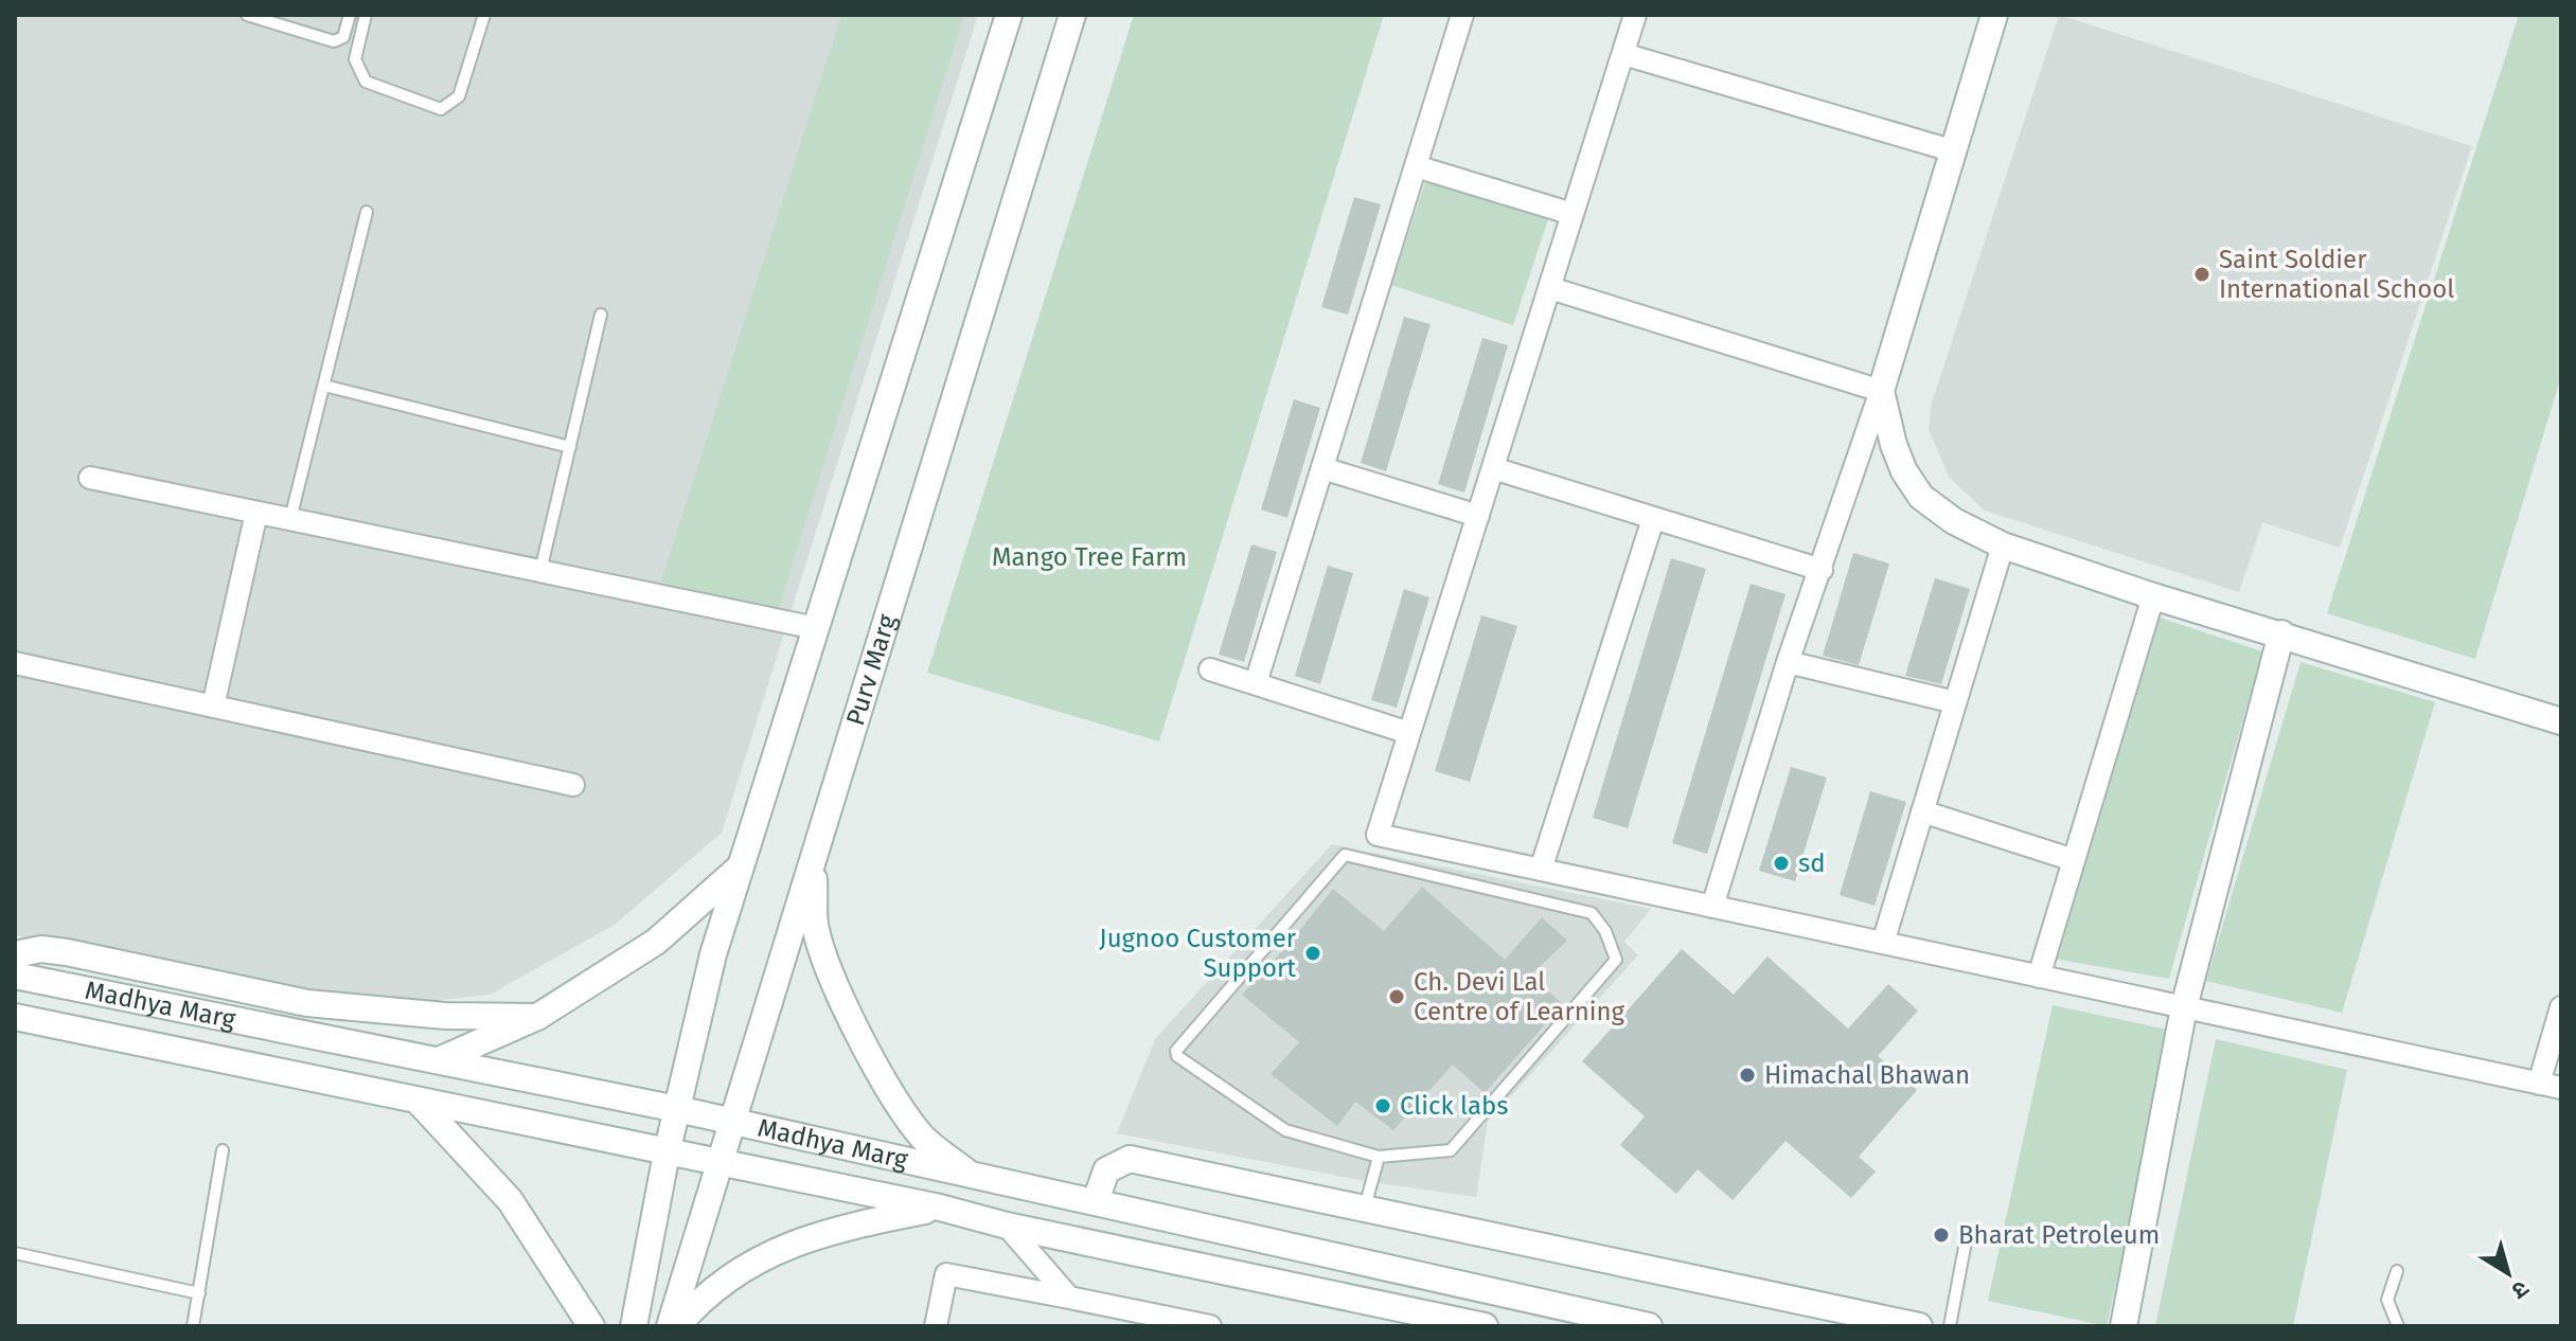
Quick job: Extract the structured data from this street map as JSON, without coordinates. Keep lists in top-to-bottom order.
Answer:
{
  "streets": {
    "main road": ["Purv Marg", "Madhya Marg"]
  },
  "crossings": [
    ["Purv Marg", "Madhya Marg"]
  ],
  "parks": ["Mango Tree Farm"],
  "places": [
    "Saint Soldier International School",
    "sd",
    "Jugnoo Customer Support",
    "Ch. Devi Lal Centre of Learning",
    "Himachal Bhawan",
    "Click labs",
    "Bharat Petroleum"
  ],
  "north": "bottom right"
}
